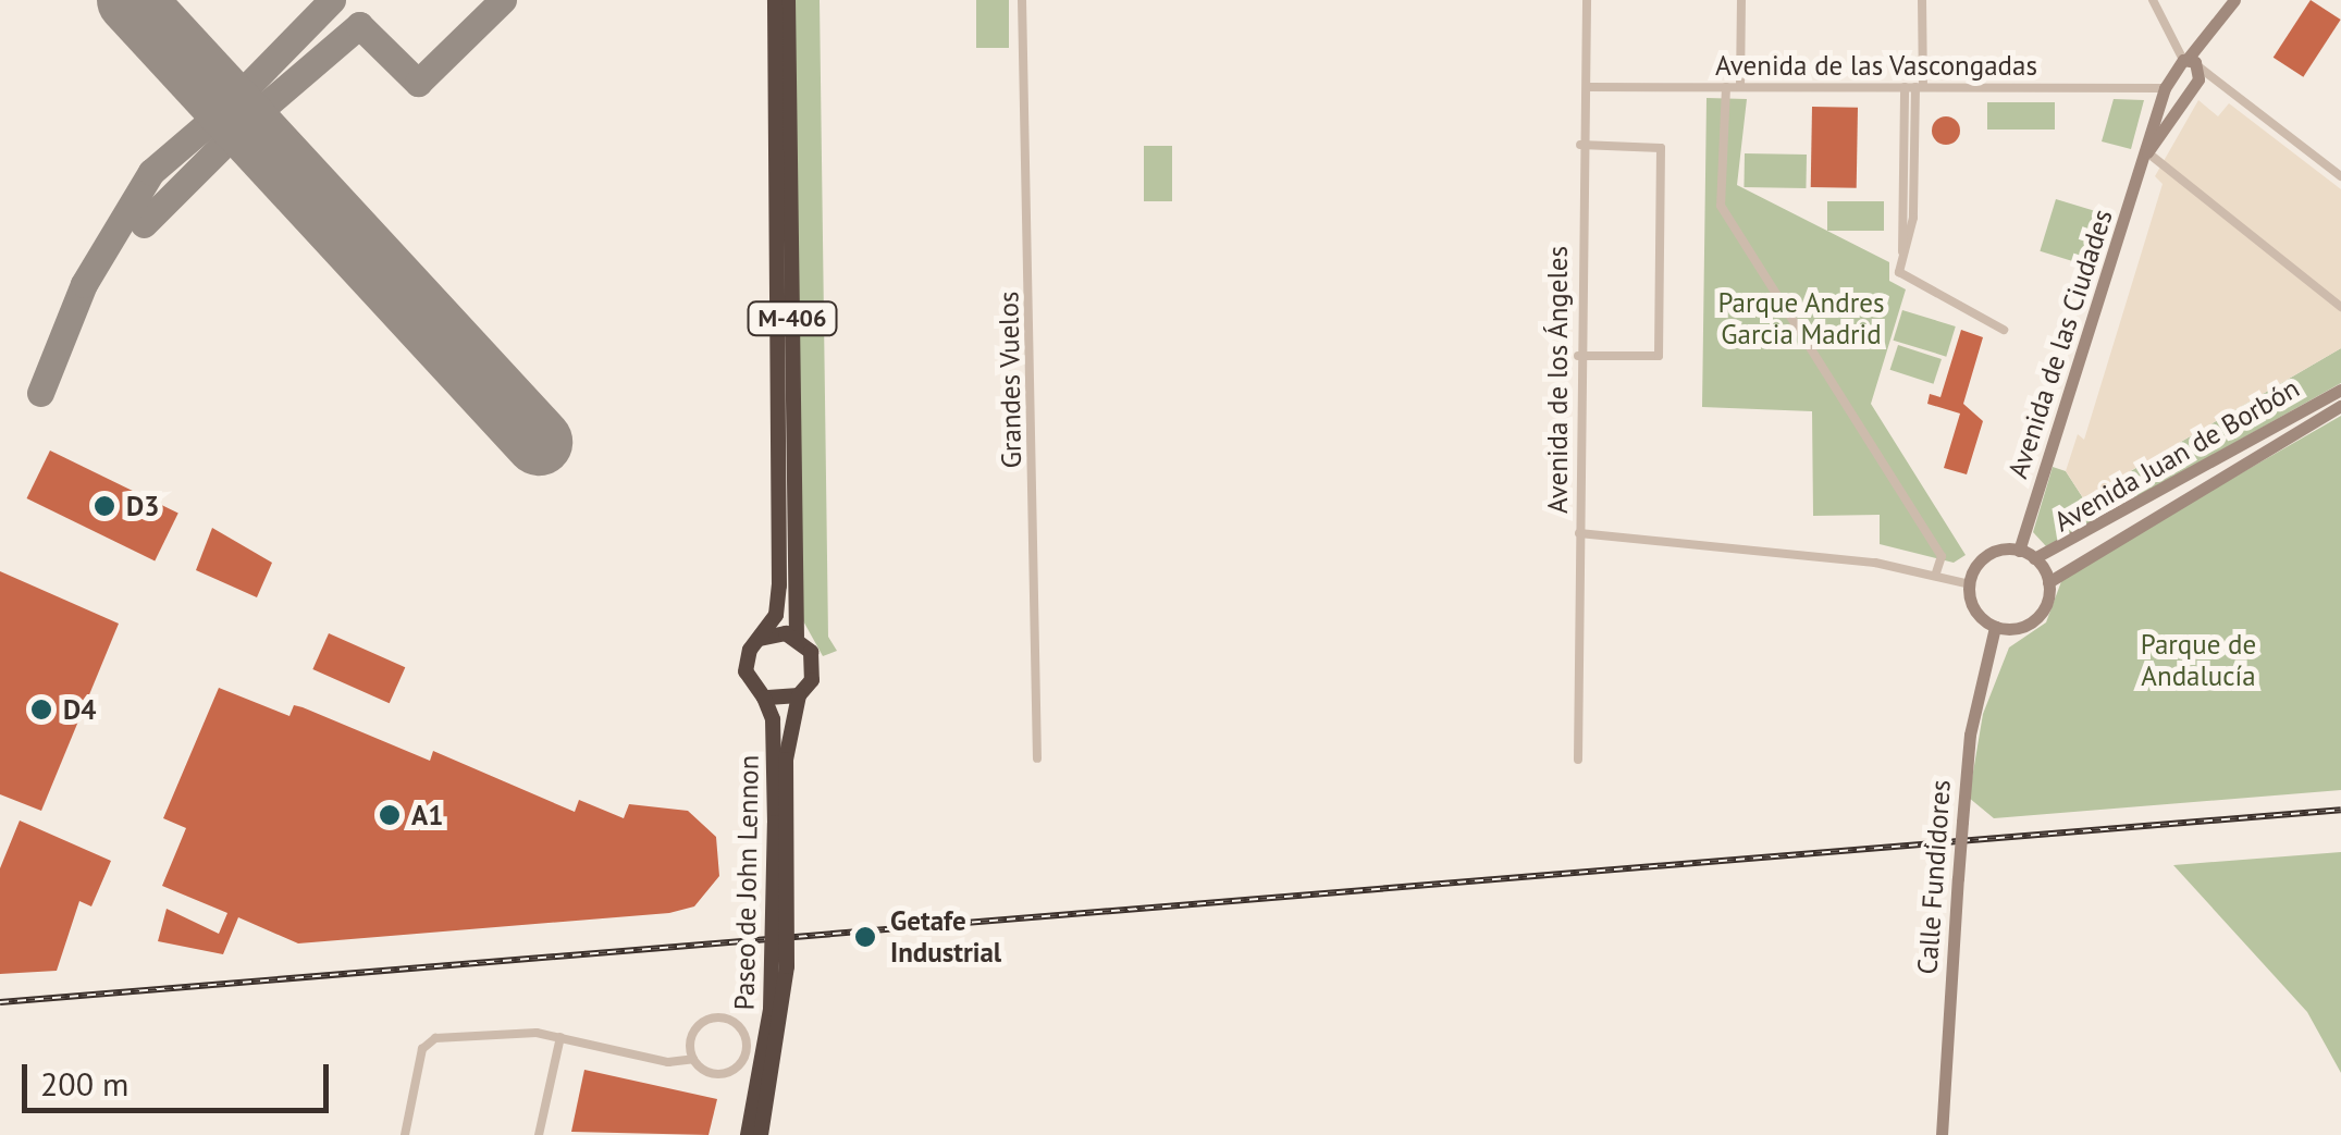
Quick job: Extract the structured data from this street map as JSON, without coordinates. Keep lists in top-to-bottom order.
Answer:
{
  "streets": {
    "highway": ["M-406", "Paseo de John Lennon"],
    "street": [
      "Avenida de las Vascongadas",
      "Avenida de las Ciudades",
      "Grandes Vuelos",
      "Avenida de los Ángeles",
      "Avenida Juan de Borbón",
      "Calle Fundidores"
    ]
  },
  "crossings": [
    ["Avenida de las Vascongadas", "Avenida de las Ciudades"],
    ["Avenida de las Vascongadas", "Avenida de los Ángeles"],
    ["M-406", "Paseo de John Lennon"],
    ["Avenida de las Ciudades", "Avenida Juan de Borbón"],
    ["Avenida de las Ciudades", "Calle Fundidores"],
    ["Avenida Juan de Borbón", "Calle Fundidores"]
  ],
  "parks": ["Parque Andres Garcia Madrid", "Parque de Andalucía"],
  "places": [
    "D3",
    "D4",
    "A1",
    "Getafe Industrial"
  ],
  "scale_bar": "200 m"
}
